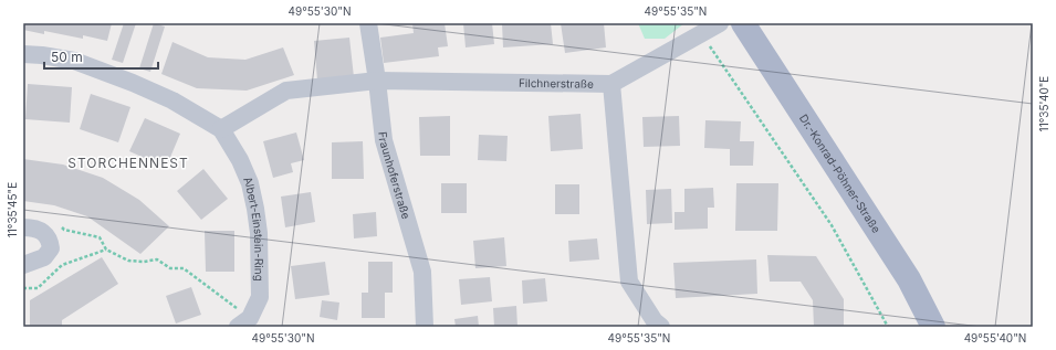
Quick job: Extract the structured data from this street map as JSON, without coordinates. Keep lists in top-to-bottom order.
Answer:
{
  "streets": {
    "main road": ["Dr.-Konrad-Pöhner-Straße"],
    "street": ["Filchnerstraße", "Fraunhoferstraße", "Albert-Einstein-Ring"]
  },
  "crossings": [
    ["Filchnerstraße", "Fraunhoferstraße"]
  ],
  "districts": ["STORCHENNEST"],
  "scale_bar": "50 m",
  "coordinates": [
    "49°55'30\"N",
    "49°55'35\"N",
    "11°35'40\"E",
    "11°35'45\"E",
    "49°55'40\"N"
  ]
}
